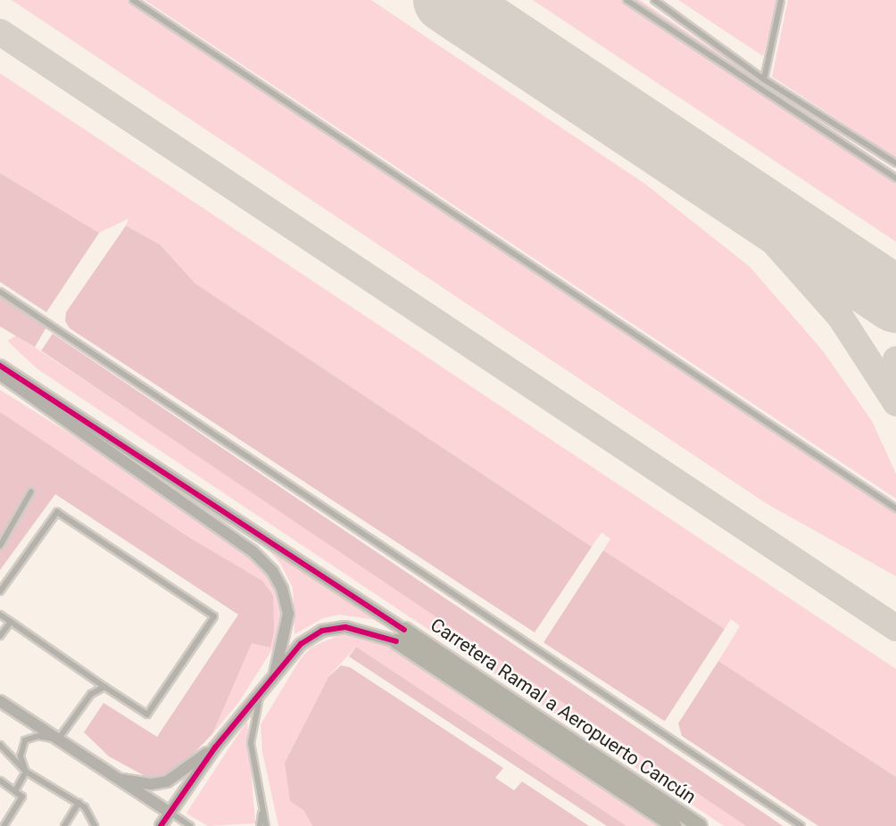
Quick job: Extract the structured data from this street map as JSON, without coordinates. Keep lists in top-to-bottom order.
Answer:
{
  "streets": {
    "main road": ["Carretera Ramal a Aeropuerto Cancún"]
  }
}
